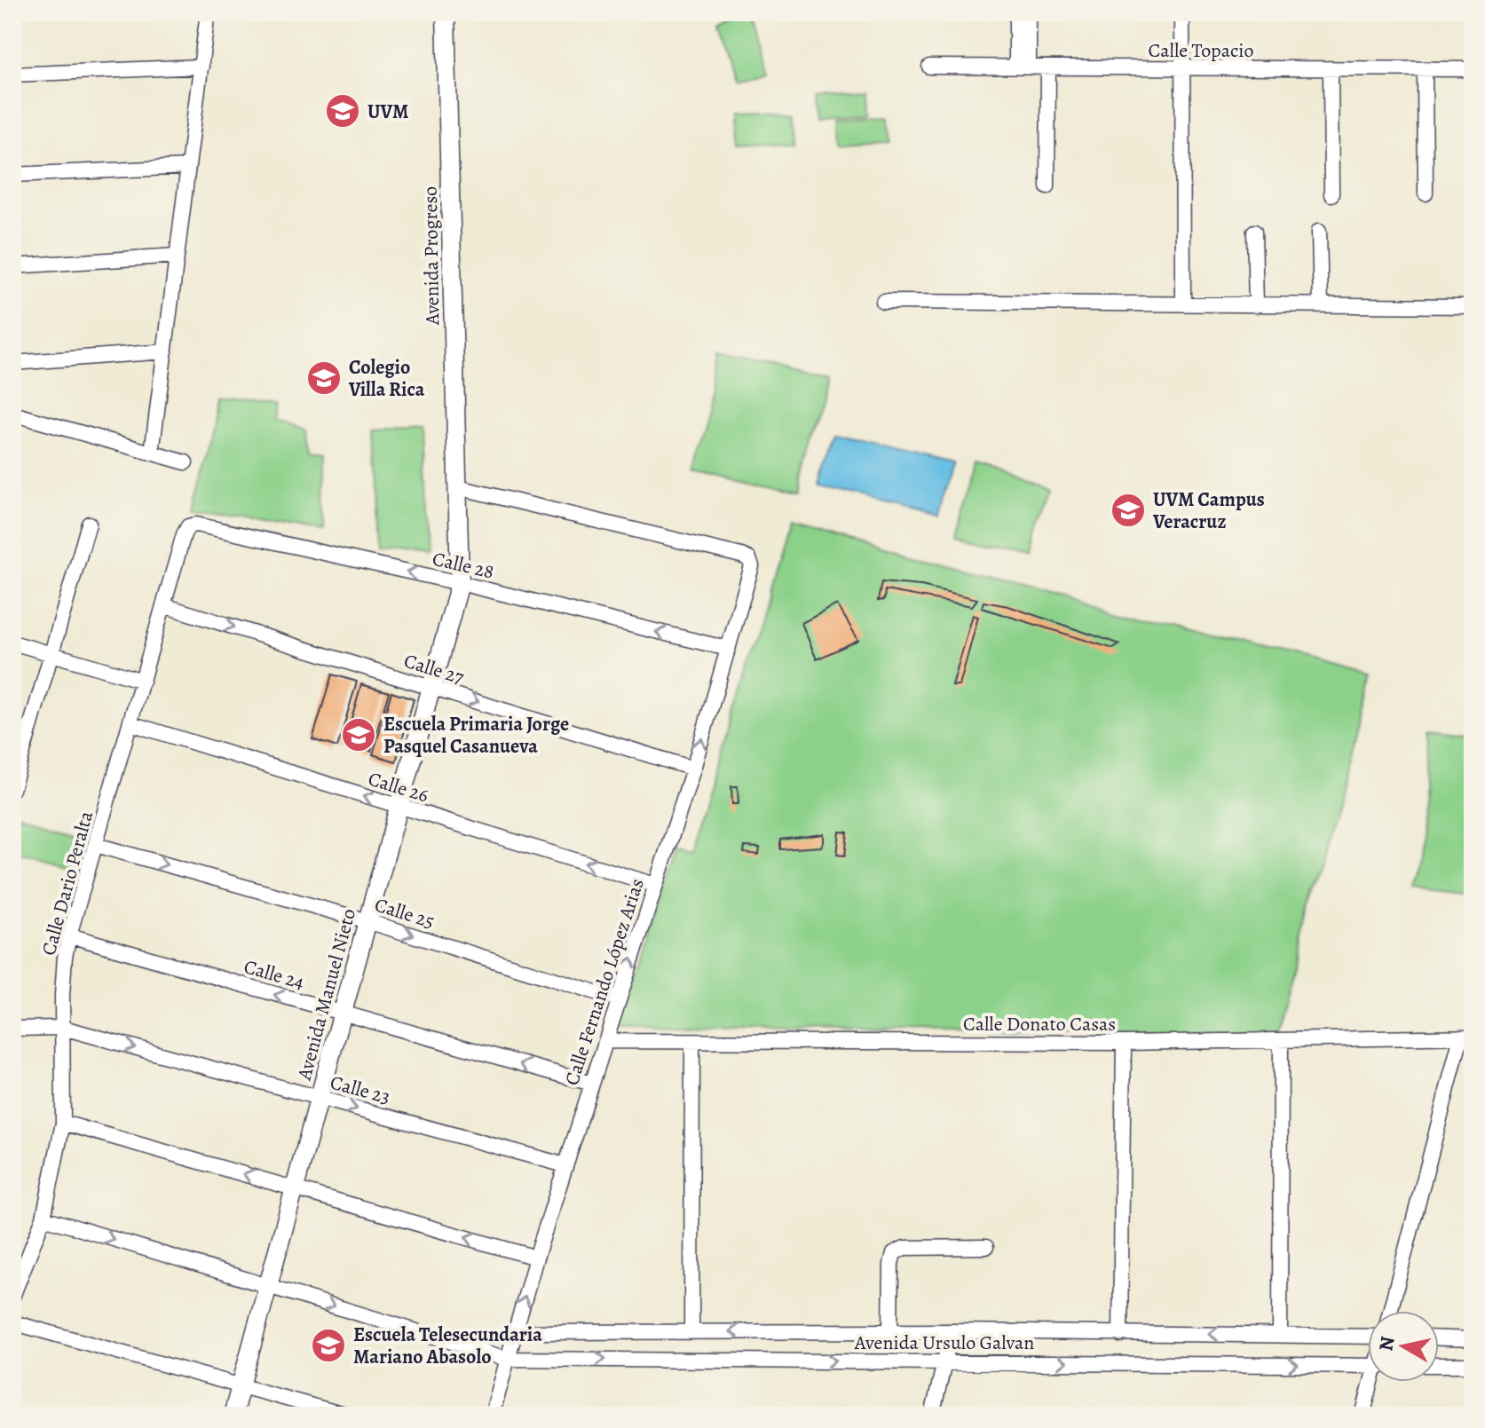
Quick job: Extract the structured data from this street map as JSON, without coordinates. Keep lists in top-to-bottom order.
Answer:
{
  "streets": {
    "street": [
      "Calle Topacio",
      "Avenida Progreso",
      "Calle 28",
      "Calle 27",
      "Calle 26",
      "Calle Dario Peralta",
      "Calle 25",
      "Calle 24",
      "Calle Fernando López Arias",
      "Avenida Manuel Nieto",
      "Calle Donato Casas",
      "Calle 23",
      "Avenida Ursulo Galvan"
    ]
  },
  "crossings": [
    ["Avenida Progreso", "Calle 28"],
    ["Avenida Progreso", "Calle Fernando López Arias"],
    ["Avenida Progreso", "Avenida Manuel Nieto"],
    ["Calle 28", "Calle Dario Peralta"],
    ["Calle 28", "Calle Fernando López Arias"],
    ["Calle 28", "Avenida Manuel Nieto"],
    ["Calle 27", "Calle Dario Peralta"],
    ["Calle 27", "Calle Fernando López Arias"],
    ["Calle 27", "Avenida Manuel Nieto"],
    ["Calle 26", "Calle Dario Peralta"],
    ["Calle 26", "Calle Fernando López Arias"],
    ["Calle 26", "Avenida Manuel Nieto"],
    ["Calle Dario Peralta", "Calle 25"],
    ["Calle Dario Peralta", "Calle 24"],
    ["Calle Dario Peralta", "Calle 23"],
    ["Calle Dario Peralta", "Avenida Ursulo Galvan"],
    ["Calle 25", "Calle Fernando López Arias"],
    ["Calle 25", "Avenida Manuel Nieto"],
    ["Calle 24", "Calle Fernando López Arias"],
    ["Calle 24", "Avenida Manuel Nieto"],
    ["Calle Fernando López Arias", "Calle Donato Casas"],
    ["Calle Fernando López Arias", "Calle 23"],
    ["Calle Fernando López Arias", "Avenida Ursulo Galvan"],
    ["Avenida Manuel Nieto", "Calle 23"],
    ["Avenida Manuel Nieto", "Avenida Ursulo Galvan"]
  ],
  "one_way": [
    "Calle 28",
    "Calle 27",
    "Calle 26",
    "Calle 25",
    "Calle 24"
  ],
  "places": {
    "school or university": [
      "UVM",
      "Colegio Villa Rica",
      "UVM Campus Veracruz",
      "Escuela Primaria Jorge Pasquel Casanueva",
      "Escuela Telesecundaria Mariano Abasolo"
    ]
  },
  "north": "left"
}
